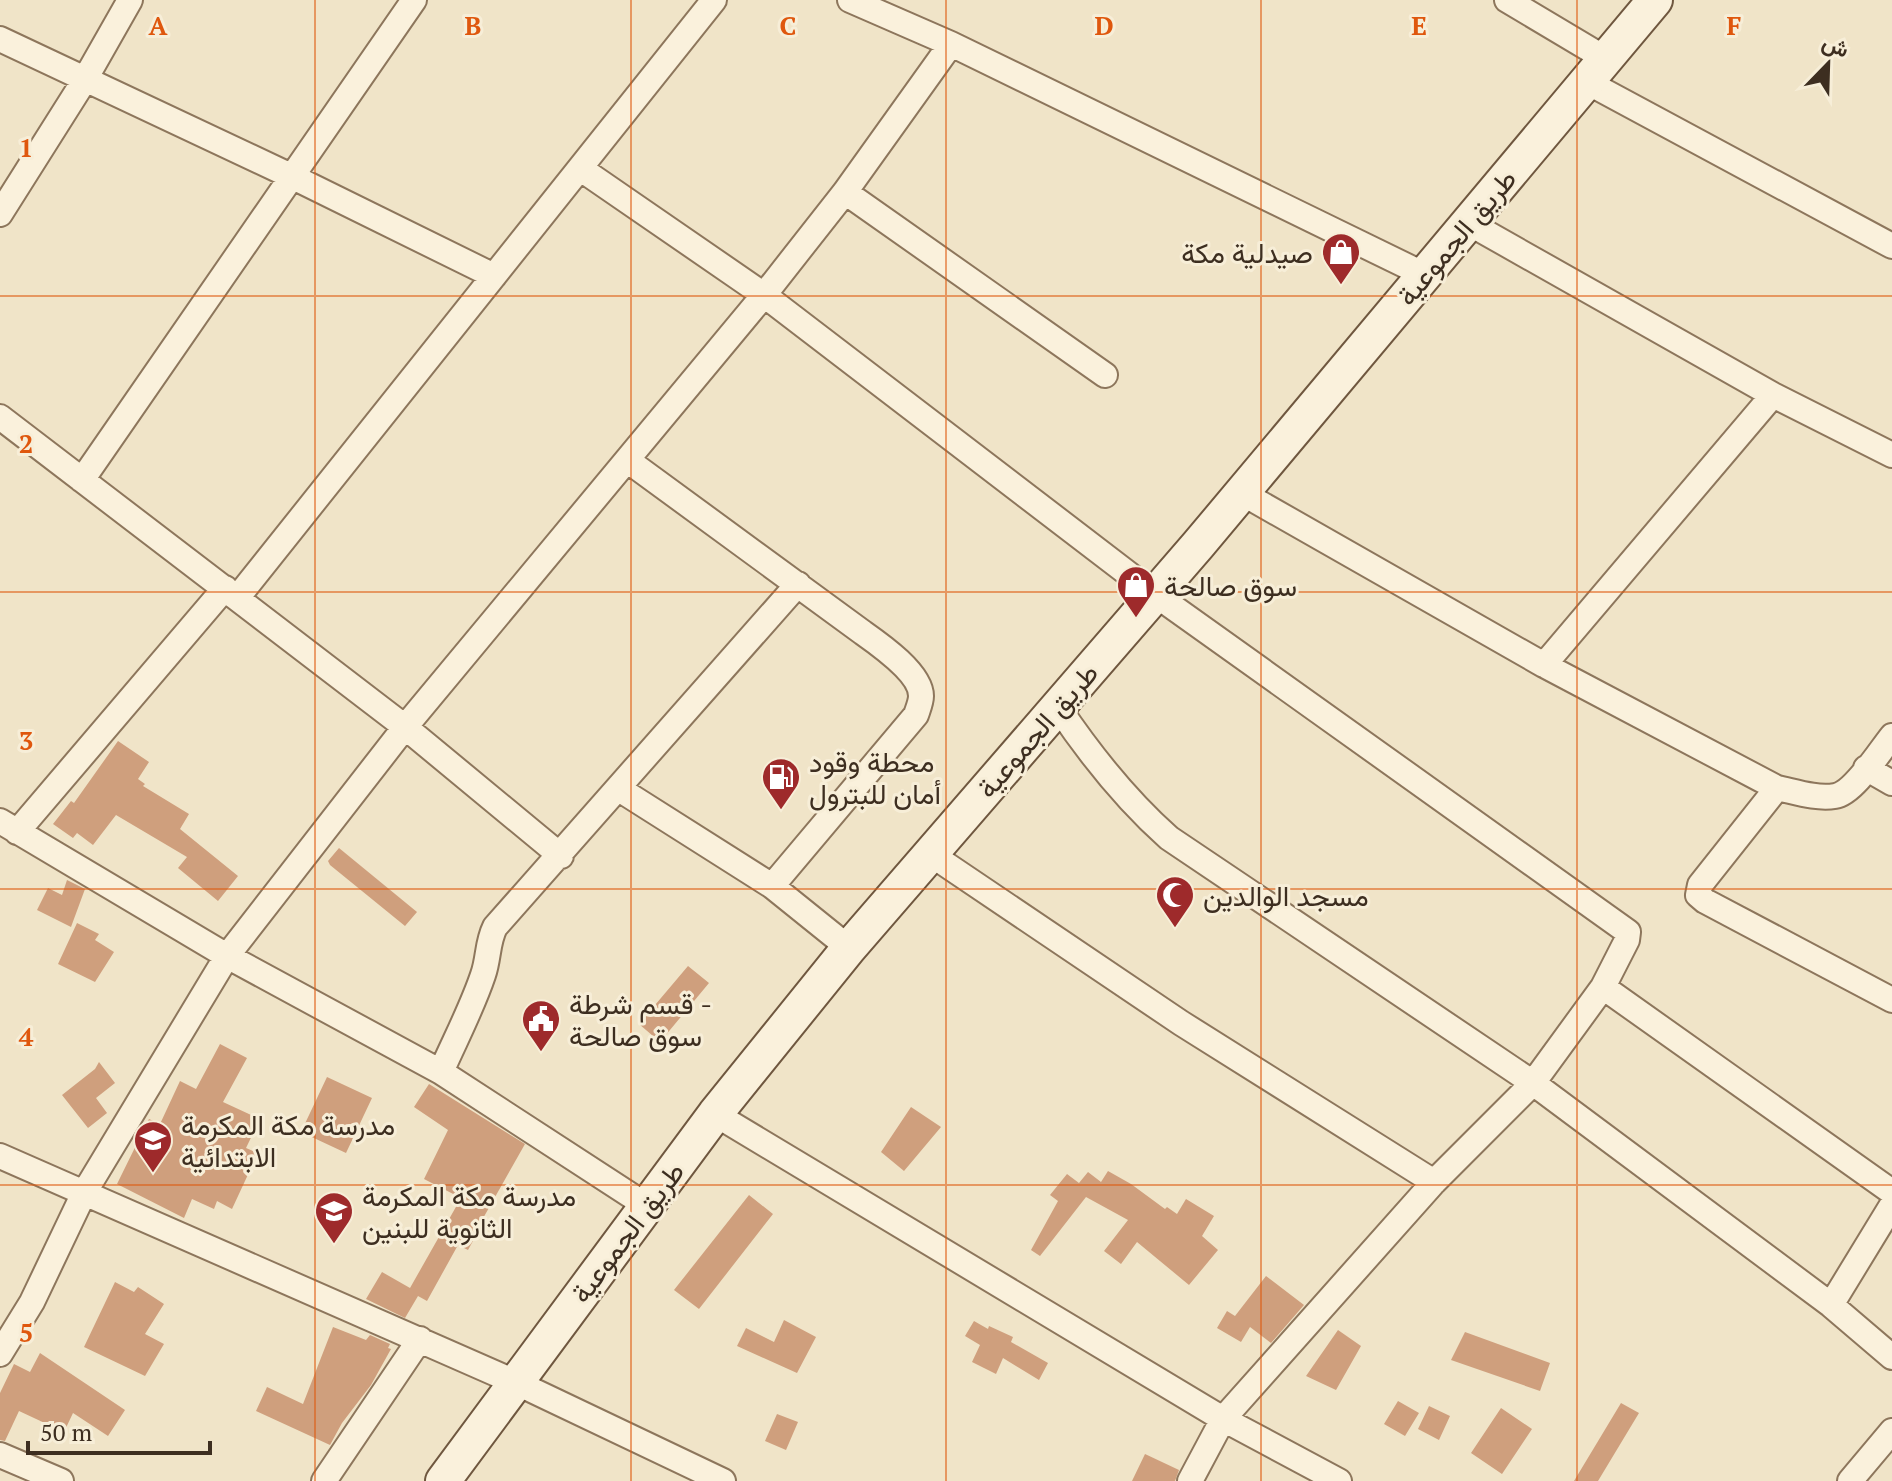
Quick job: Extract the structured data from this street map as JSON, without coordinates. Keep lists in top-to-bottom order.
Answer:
{
  "streets": {
    "main road": ["طريق الجموعية"]
  },
  "places": {
    "shop": ["صيدلية مكة", "سوق صالحة"],
    "fuel station": ["محطة وقود أمان للبترول"],
    "mosque": ["مسجد الوالدين"],
    "public building": ["قسم شرطة - سوق صالحة"],
    "school or university": ["مدرسة مكة المكرمة الابتدائية", "مدرسة مكة المكرمة الثانوية للبنين"]
  },
  "scale_bar": "50 m",
  "north": "top right",
  "grid": {
    "columns": [
      "A",
      "B",
      "C",
      "D",
      "E",
      "F"
    ],
    "rows": [
      "1",
      "2",
      "3",
      "4",
      "5"
    ]
  }
}
